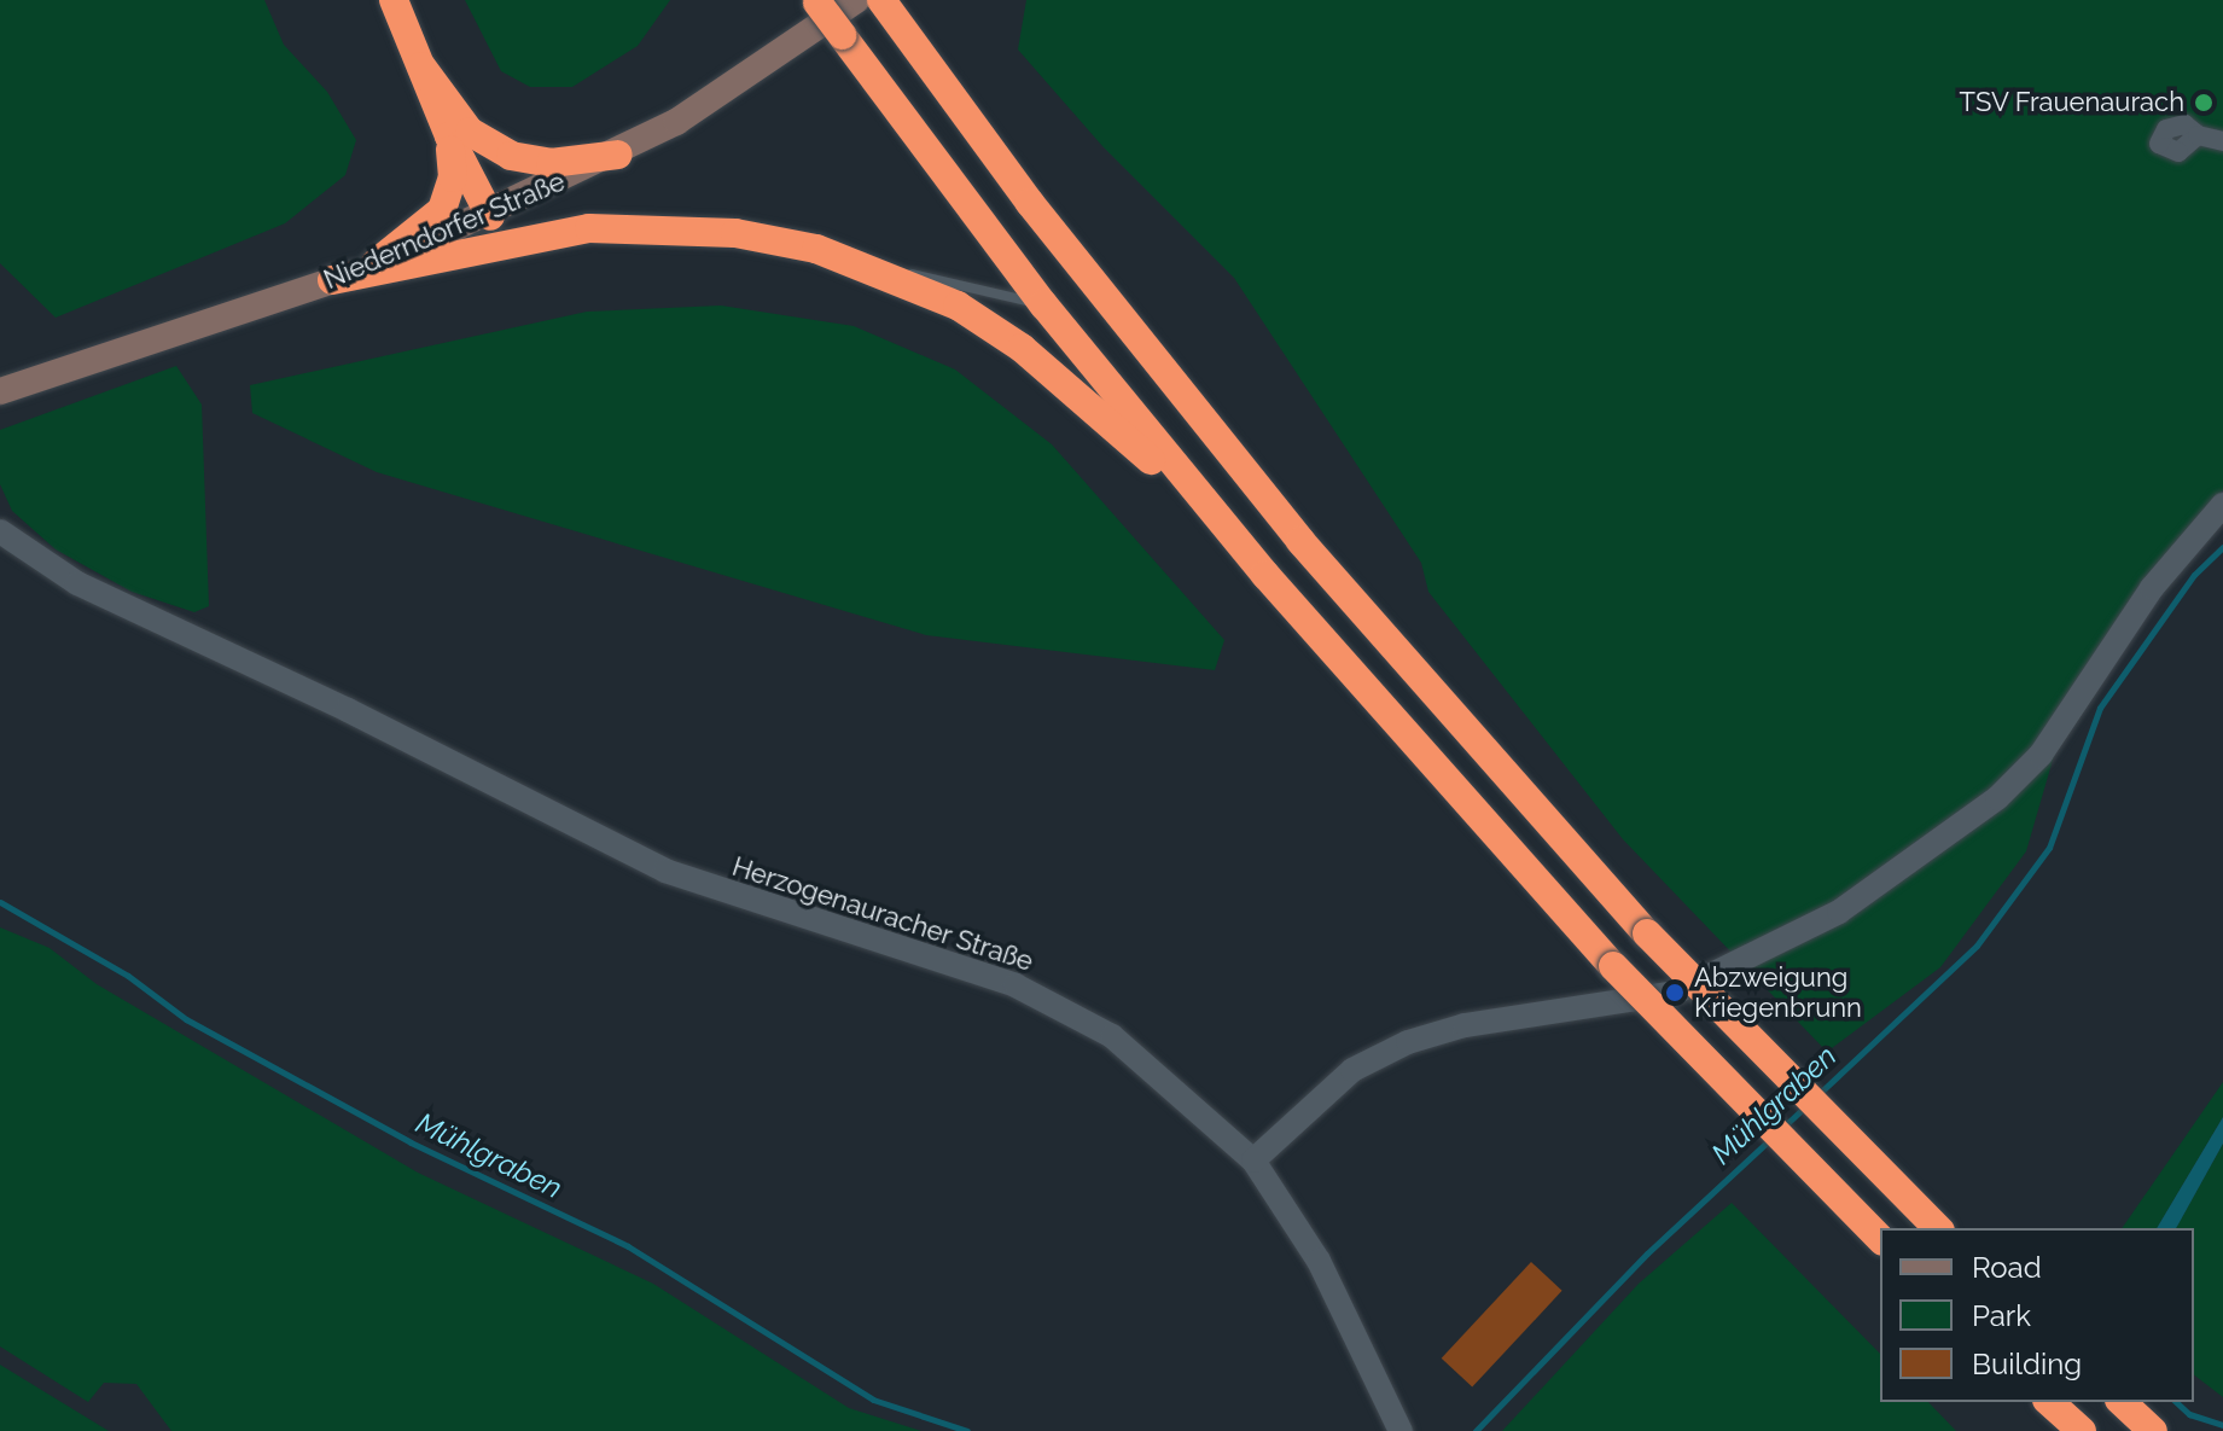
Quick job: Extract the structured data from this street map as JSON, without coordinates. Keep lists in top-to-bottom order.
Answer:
{
  "streets": {
    "main road": ["Niederndorfer Straße"],
    "street": ["Herzogenauracher Straße"]
  },
  "water": ["Mühlgraben"],
  "places": ["TSV Frauenaurach", "Abzweigung Kriegenbrunn"],
  "legend": ["Road", "Park", "Building"]
}
